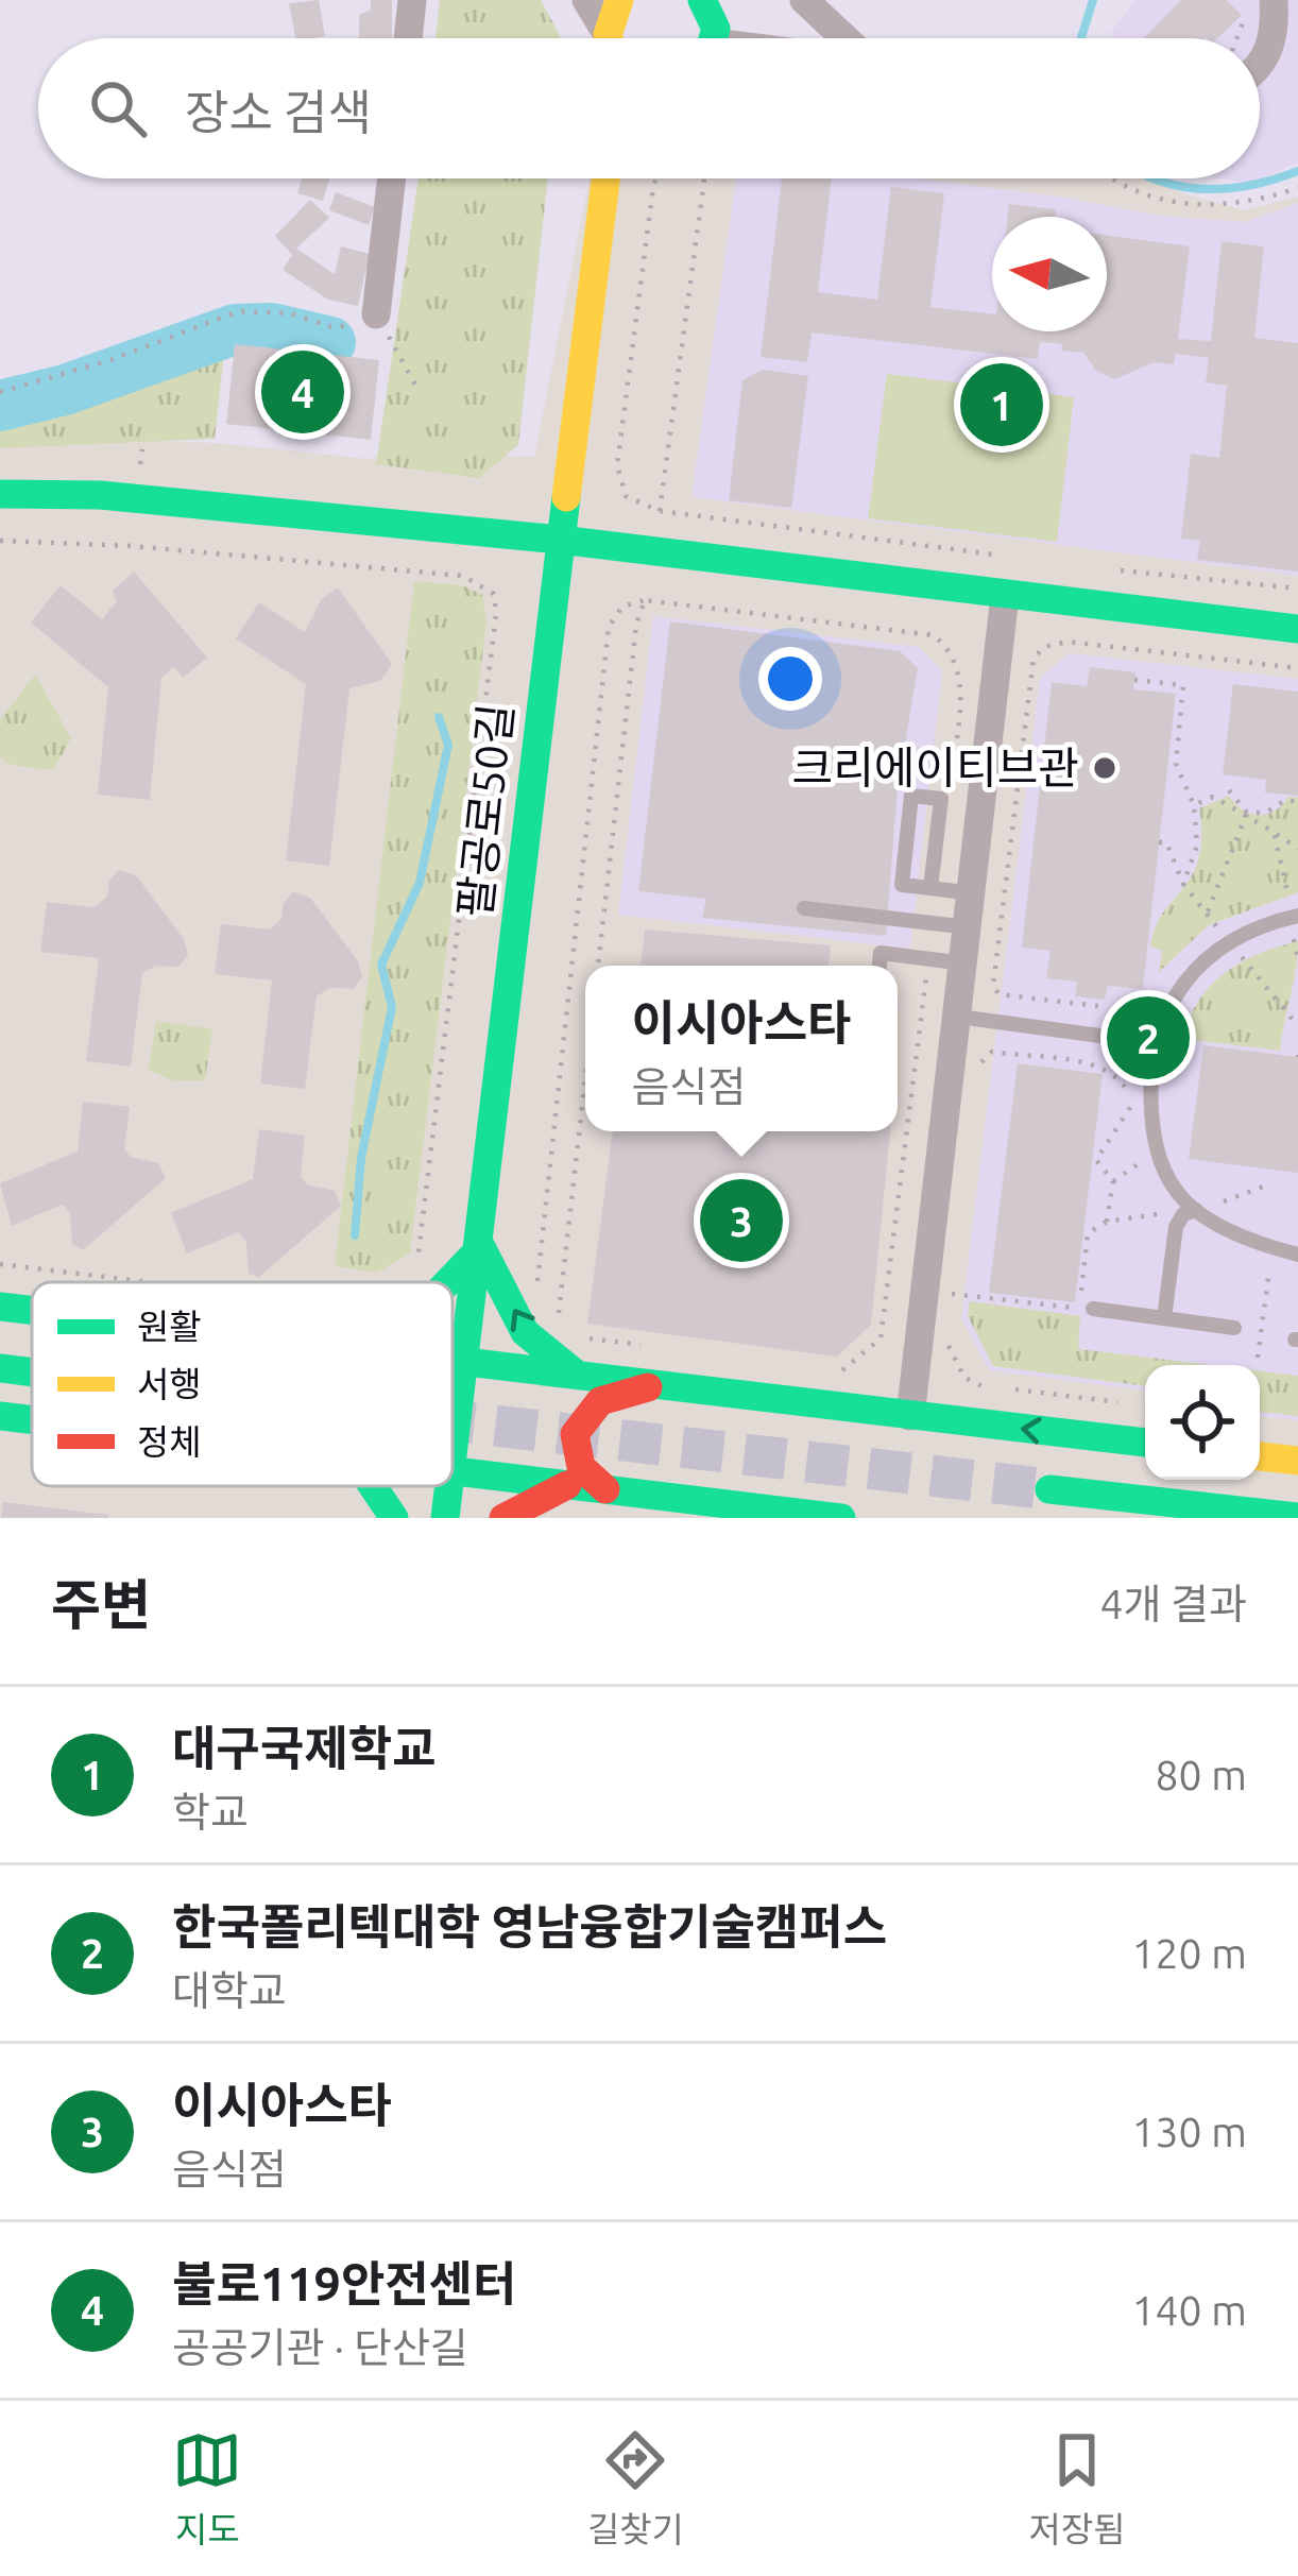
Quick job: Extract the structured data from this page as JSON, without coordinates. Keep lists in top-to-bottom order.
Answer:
{
  "streets": {
    "main road": ["팔공로50길"]
  },
  "places": ["크리에이티브관"],
  "legend": ["원활", "서행", "정체"],
  "north": "left",
  "page": {
    "search": "장소 검색",
    "pins": [
      "4",
      "1",
      "2",
      "3"
    ],
    "popup": ["이시아스타", "음식점"],
    "heading": ["주변", "4개 결과"],
    "list": [
      {
        "mark": "1",
        "name": "대구국제학교",
        "note": "학교",
        "value": "80 m"
      },
      {
        "mark": "2",
        "name": "한국폴리텍대학 영남융합기술캠퍼스",
        "note": "대학교",
        "value": "120 m"
      },
      {
        "mark": "3",
        "name": "이시아스타",
        "note": "음식점",
        "value": "130 m"
      },
      {
        "mark": "4",
        "name": "불로119안전센터",
        "note": "공공기관 · 단산길",
        "value": "140 m"
      }
    ],
    "nav": ["지도", "길찾기", "저장됨"]
  }
}
